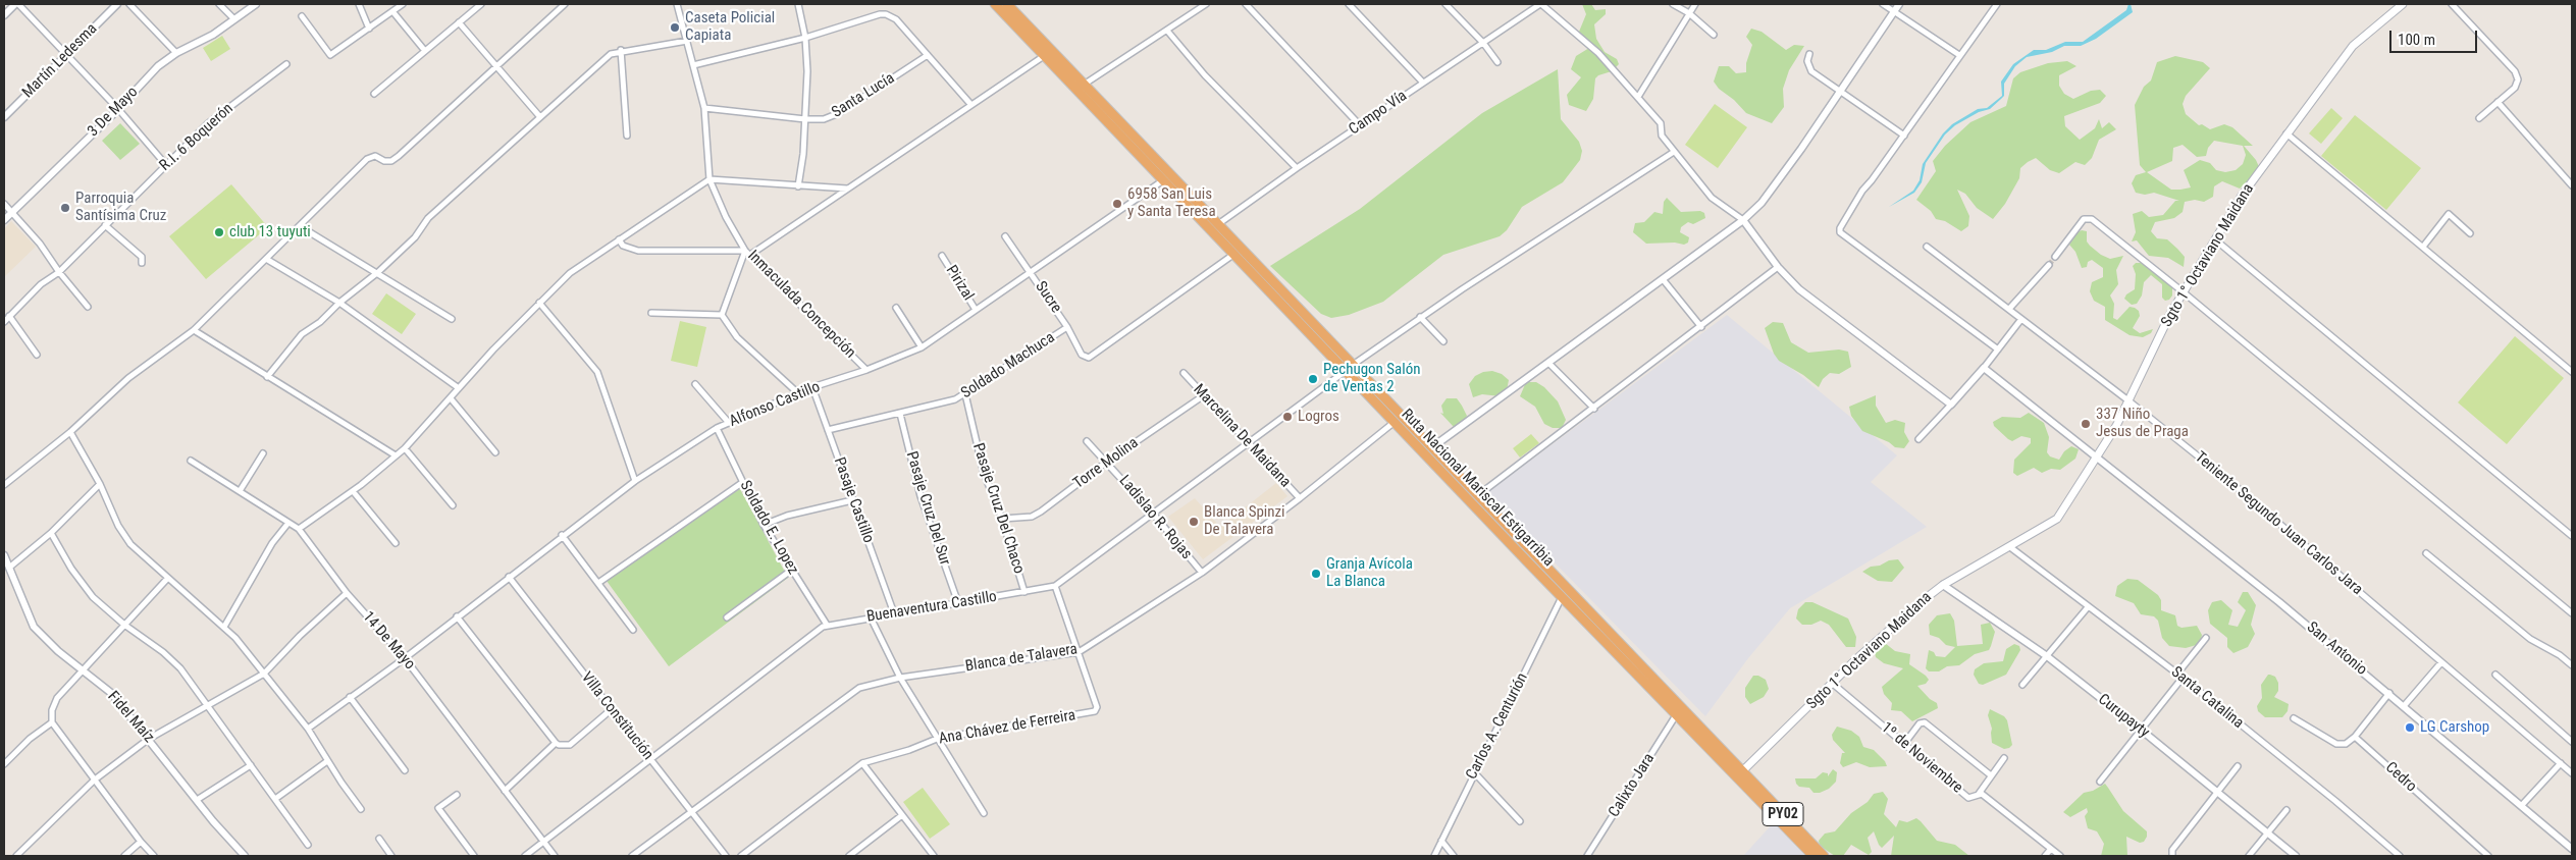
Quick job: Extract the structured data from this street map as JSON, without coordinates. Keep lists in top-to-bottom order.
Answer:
{
  "streets": {
    "highway": ["Ruta Nacional Mariscal Estigarribia", "PY02"],
    "main road": ["Sgto 1° Octaviano Maidana"],
    "street": [
      "Martín Ledesma",
      "Santa Lucía",
      "3 De Mayo",
      "Campo Vía",
      "R.I. 6 Boquerón",
      "Pirizal",
      "Sucre",
      "Inmaculada Concepción",
      "Soldado Machuca",
      "Alfonso Castillo",
      "Marcelina De Maidana",
      "Torre Molina",
      "Pasaje Castillo",
      "Pasaje Cruz Del Sur",
      "Pasaje Cruz Del Chaco",
      "Ladislao R. Rojas",
      "Teniente Segundo Juan Carlos Jara",
      "Soldado E. Lopez",
      "Buenaventura Castillo",
      "14 De Mayo",
      "San Antonio",
      "Blanca de Talavera",
      "Santa Catalina",
      "Villa Constitución",
      "Curupayty",
      "Fidel Maíz",
      "Carlos A. Centurión",
      "Ana Chávez de Ferreira",
      "1º de Noviembre",
      "Cedro",
      "Calixto Jara"
    ]
  },
  "crossings": [
    ["Santa Lucía", "Inmaculada Concepción"],
    ["Campo Vía", "Ruta Nacional Mariscal Estigarribia"],
    ["Sgto 1° Octaviano Maidana", "Ruta Nacional Mariscal Estigarribia"],
    ["Sgto 1° Octaviano Maidana", "Teniente Segundo Juan Carlos Jara"],
    ["Sgto 1° Octaviano Maidana", "San Antonio"],
    ["Sgto 1° Octaviano Maidana", "Santa Catalina"],
    ["Sgto 1° Octaviano Maidana", "Curupayty"],
    ["Sgto 1° Octaviano Maidana", "1º de Noviembre"],
    ["Pirizal", "Alfonso Castillo"],
    ["Sucre", "Soldado Machuca"],
    ["Sucre", "Alfonso Castillo"],
    ["Sucre", "Ruta Nacional Mariscal Estigarribia"],
    ["Inmaculada Concepción", "Alfonso Castillo"],
    ["Soldado Machuca", "Pasaje Castillo"],
    ["Soldado Machuca", "Pasaje Cruz Del Sur"],
    ["Soldado Machuca", "Pasaje Cruz Del Chaco"],
    ["Alfonso Castillo", "Ruta Nacional Mariscal Estigarribia"],
    ["Alfonso Castillo", "Pasaje Castillo"],
    ["Alfonso Castillo", "Soldado E. Lopez"],
    ["Alfonso Castillo", "14 De Mayo"],
    ["Alfonso Castillo", "Villa Constitución"],
    ["Marcelina De Maidana", "Torre Molina"],
    ["Marcelina De Maidana", "Buenaventura Castillo"],
    ["Marcelina De Maidana", "Blanca de Talavera"],
    ["Torre Molina", "Pasaje Cruz Del Chaco"],
    ["Torre Molina", "Ladislao R. Rojas"],
    ["Ruta Nacional Mariscal Estigarribia", "Buenaventura Castillo"],
    ["Ruta Nacional Mariscal Estigarribia", "Blanca de Talavera"],
    ["Ruta Nacional Mariscal Estigarribia", "Carlos A. Centurión"],
    ["Ruta Nacional Mariscal Estigarribia", "Calixto Jara"],
    ["Pasaje Castillo", "Buenaventura Castillo"],
    ["Pasaje Cruz Del Sur", "Buenaventura Castillo"],
    ["Pasaje Cruz Del Chaco", "Buenaventura Castillo"],
    ["Ladislao R. Rojas", "Buenaventura Castillo"],
    ["Ladislao R. Rojas", "Blanca de Talavera"],
    ["Soldado E. Lopez", "Buenaventura Castillo"],
    ["Buenaventura Castillo", "14 De Mayo"],
    ["Buenaventura Castillo", "Villa Constitución"],
    ["Blanca de Talavera", "Villa Constitución"],
    ["Blanca de Talavera", "Ana Chávez de Ferreira"]
  ],
  "places": [
    "Caseta Policial Capiata",
    "6958 San Luis y Santa Teresa",
    "Parroquia Santísima Cruz",
    "club 13 tuyuti",
    "Pechugon Salón de Ventas 2",
    "Logros",
    "337 Niño Jesus de Praga",
    "Blanca Spinzi De Talavera",
    "Granja Avícola La Blanca",
    "LG Carshop"
  ],
  "scale_bar": "100 m"
}
